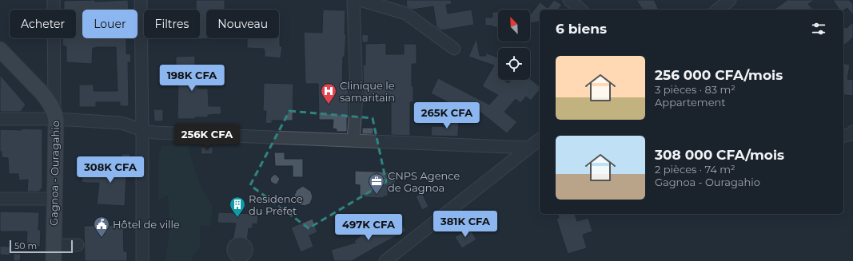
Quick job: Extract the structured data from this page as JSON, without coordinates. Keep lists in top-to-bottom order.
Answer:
{
  "streets": {
    "main road": ["Gagnoa - Ouragahio"]
  },
  "places": {
    "hospital": ["Clinique le samaritain"],
    "office": ["CNPS Agence de Gagnoa"],
    "building": ["Residence du Préfet"],
    "public building": ["Hôtel de ville"]
  },
  "scale_bar": "50 m",
  "north": "top left",
  "page": {
    "chip": [
      "Acheter",
      "Louer",
      "Filtres",
      "Nouveau"
    ],
    "heading": "6 biens",
    "list": [
      {
        "name": "256 000 CFA/mois",
        "note": "3 pièces · 83 m² · Appartement"
      },
      {
        "name": "308 000 CFA/mois",
        "note": "2 pièces · 74 m² · Gagnoa - Ouragahio"
      }
    ],
    "price": [
      "198K CFA",
      "265K CFA",
      "256K CFA",
      "308K CFA",
      "381K CFA",
      "497K CFA"
    ],
    "scale": "50 m"
  }
}
